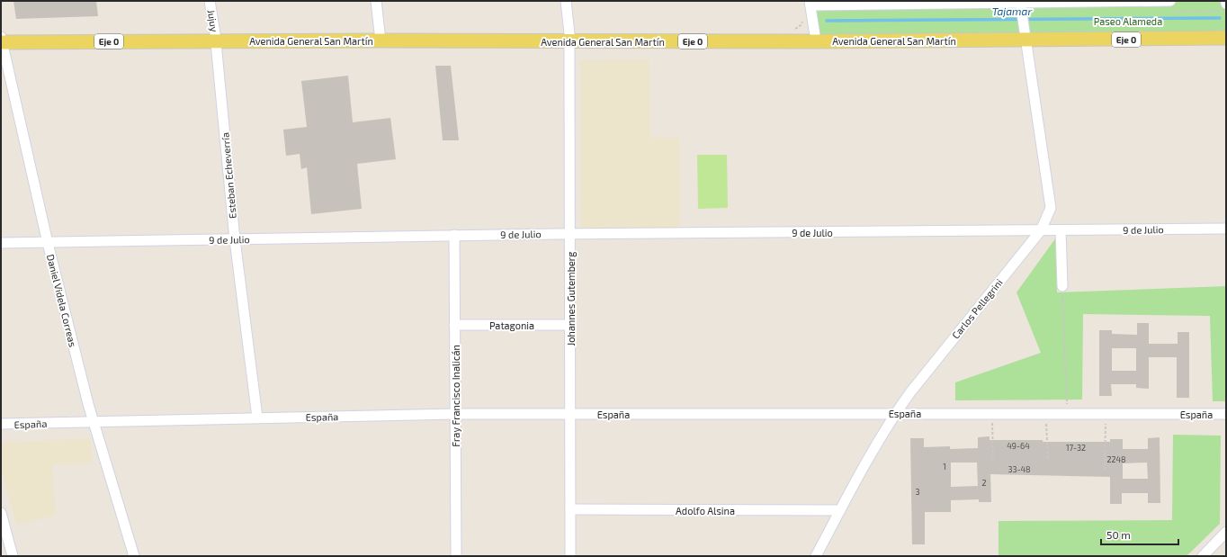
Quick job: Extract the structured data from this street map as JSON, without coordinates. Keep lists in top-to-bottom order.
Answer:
{
  "streets": {
    "main road": ["Eje 0", "Avenida General San Martín"],
    "street": [
      "Jujuy",
      "Esteban Echeverría",
      "9 de Julio",
      "Johannes Gutemberg",
      "Daniel Videla Correas",
      "Carlos Pellegrini",
      "Patagonia",
      "Fray Francisco Inalicán",
      "España",
      "Adolfo Alsina"
    ]
  },
  "crossings": [
    ["Jujuy", "Avenida General San Martín"],
    ["Jujuy", "Esteban Echeverría"],
    ["Avenida General San Martín", "Esteban Echeverría"],
    ["Avenida General San Martín", "Johannes Gutemberg"],
    ["Avenida General San Martín", "Daniel Videla Correas"],
    ["Avenida General San Martín", "Carlos Pellegrini"],
    ["Esteban Echeverría", "9 de Julio"],
    ["Esteban Echeverría", "España"],
    ["9 de Julio", "Johannes Gutemberg"],
    ["9 de Julio", "Daniel Videla Correas"],
    ["9 de Julio", "Carlos Pellegrini"],
    ["9 de Julio", "Fray Francisco Inalicán"],
    ["Johannes Gutemberg", "Patagonia"],
    ["Johannes Gutemberg", "España"],
    ["Johannes Gutemberg", "Adolfo Alsina"],
    ["Daniel Videla Correas", "España"],
    ["Carlos Pellegrini", "España"],
    ["Carlos Pellegrini", "Adolfo Alsina"],
    ["Patagonia", "Fray Francisco Inalicán"],
    ["Fray Francisco Inalicán", "España"]
  ],
  "water": ["Tajamar"],
  "parks": ["Paseo Alameda"],
  "house_numbers": [
    "49-64",
    "17-32",
    "2248",
    "1",
    "33-48",
    "2",
    "3"
  ],
  "scale_bar": "50 m"
}
